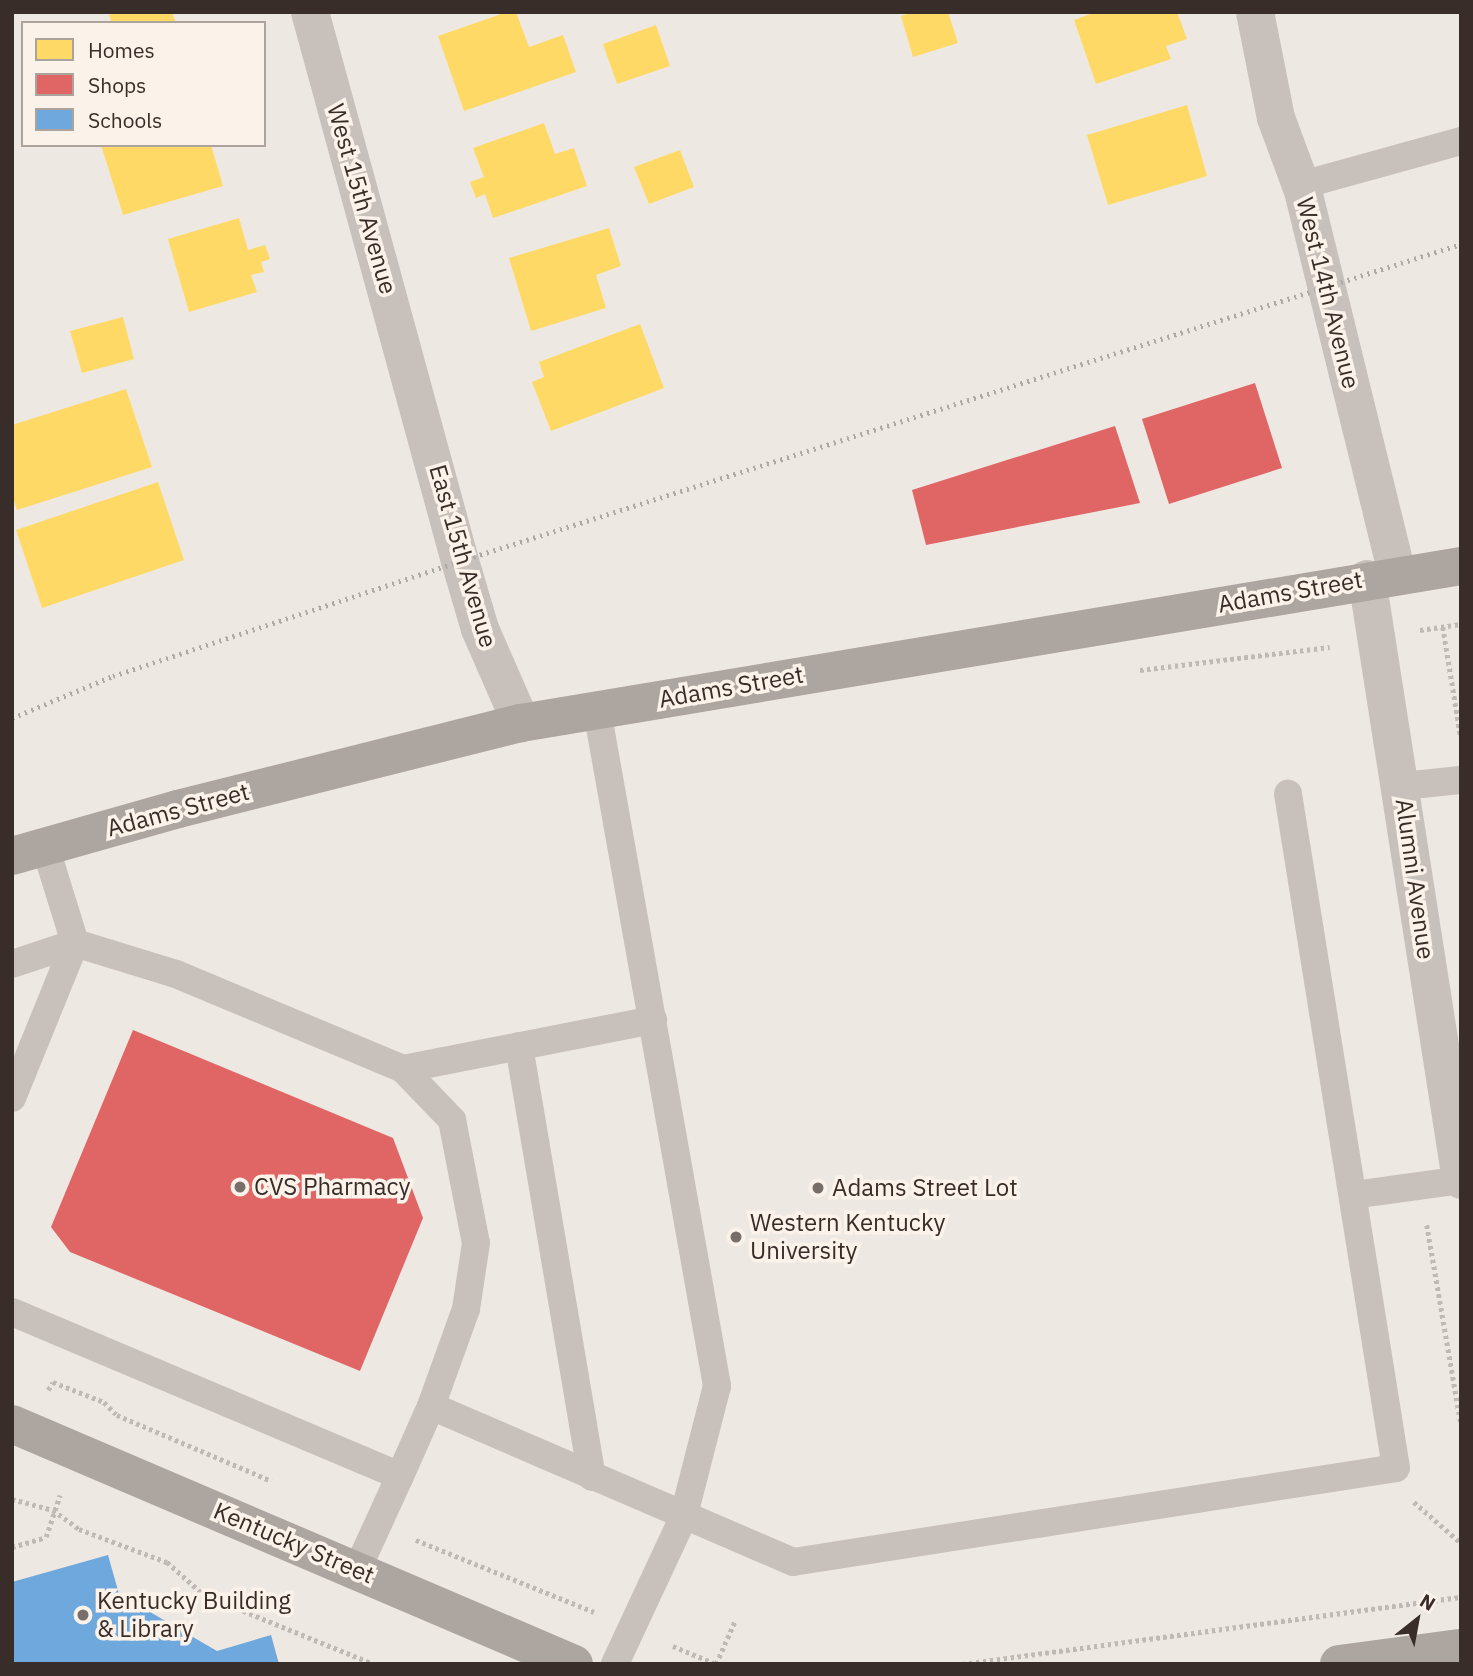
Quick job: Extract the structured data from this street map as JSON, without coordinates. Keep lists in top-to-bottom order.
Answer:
{
  "streets": {
    "main road": ["Adams Street", "Kentucky Street"],
    "street": [
      "West 15th Avenue",
      "West 14th Avenue",
      "East 15th Avenue",
      "Alumni Avenue"
    ]
  },
  "crossings": [
    ["West 15th Avenue", "East 15th Avenue"],
    ["West 14th Avenue", "Adams Street"],
    ["West 14th Avenue", "Alumni Avenue"],
    ["East 15th Avenue", "Adams Street"],
    ["Adams Street", "Alumni Avenue"]
  ],
  "places": [
    "CVS Pharmacy",
    "Adams Street Lot",
    "Western Kentucky University",
    "Kentucky Building & Library"
  ],
  "legend": ["Homes", "Shops", "Schools"],
  "north": "top right"
}
